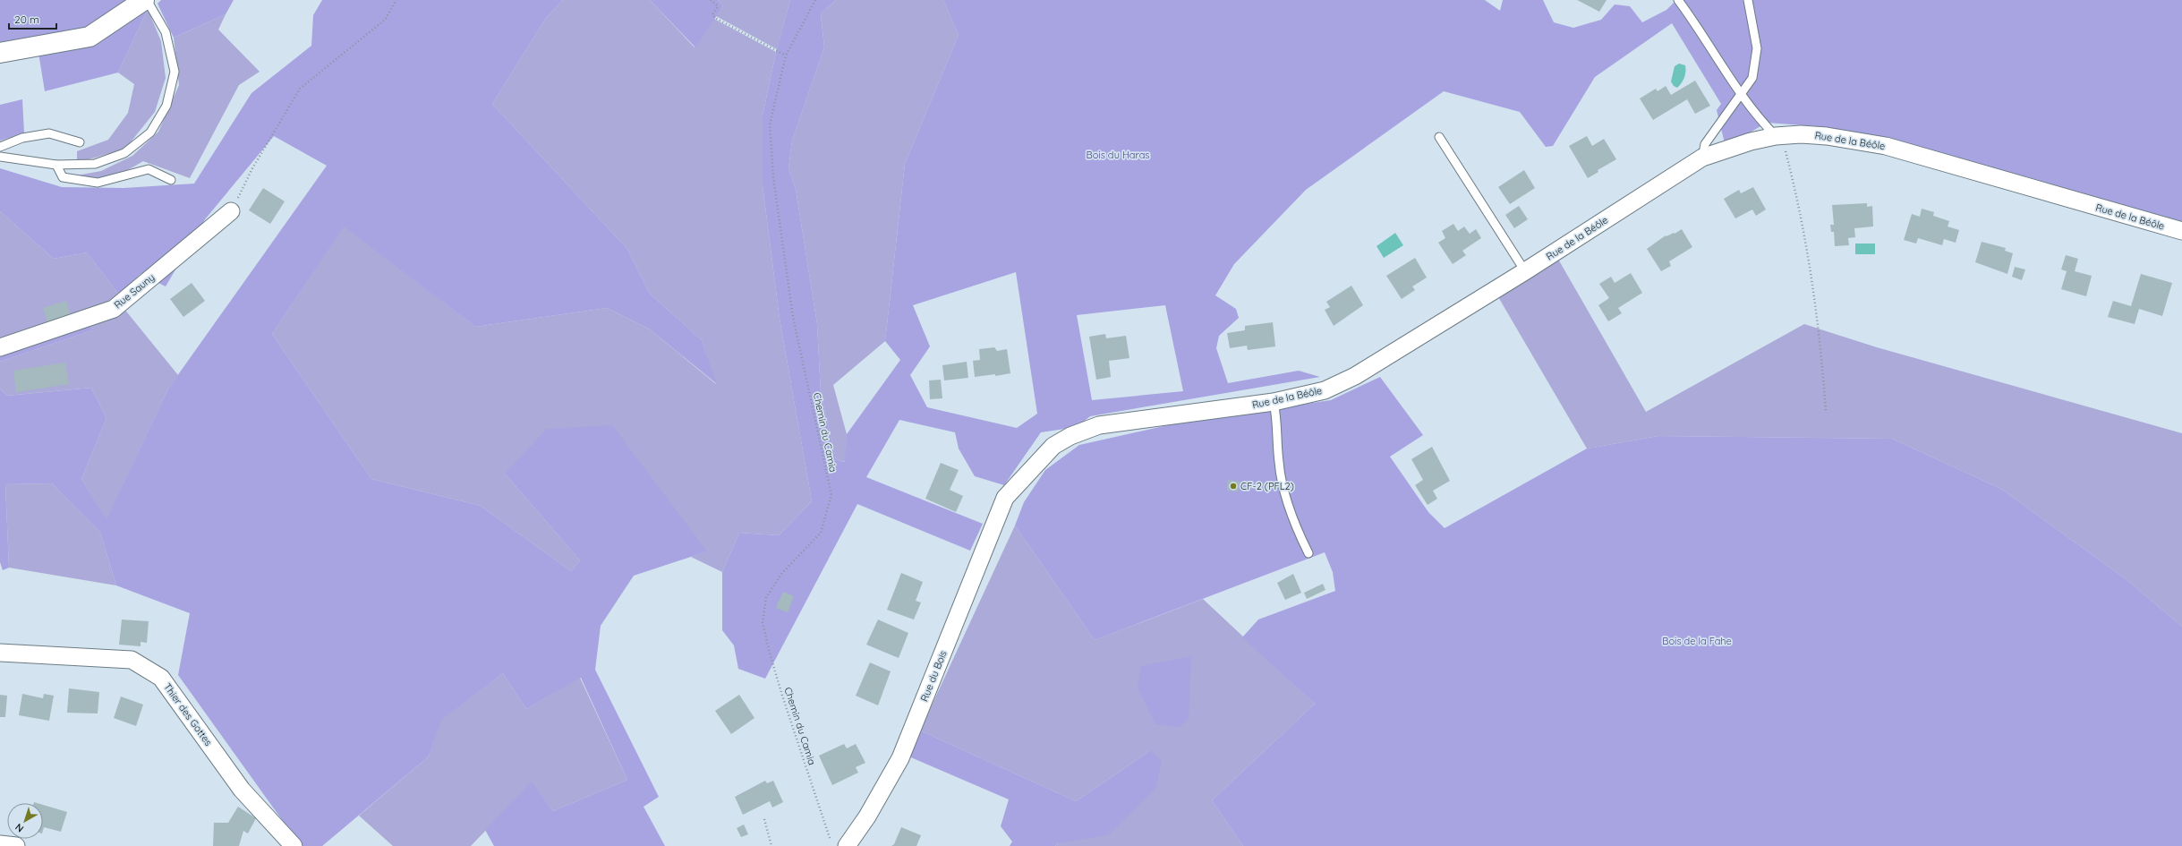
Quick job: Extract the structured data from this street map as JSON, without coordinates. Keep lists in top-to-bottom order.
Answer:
{
  "streets": {
    "street": [
      "Rue de la Béôle",
      "Rue Sauny",
      "Rue du Bois",
      "Thier des Gottes"
    ],
    "path": ["Chemin du Camia"]
  },
  "crossings": [
    ["Rue de la Béôle", "Rue du Bois"]
  ],
  "parks": ["Bois du Haras", "Bois de la Fahe"],
  "places": ["CF-2 (PFL2)"],
  "scale_bar": "20 m",
  "north": "bottom left"
}
